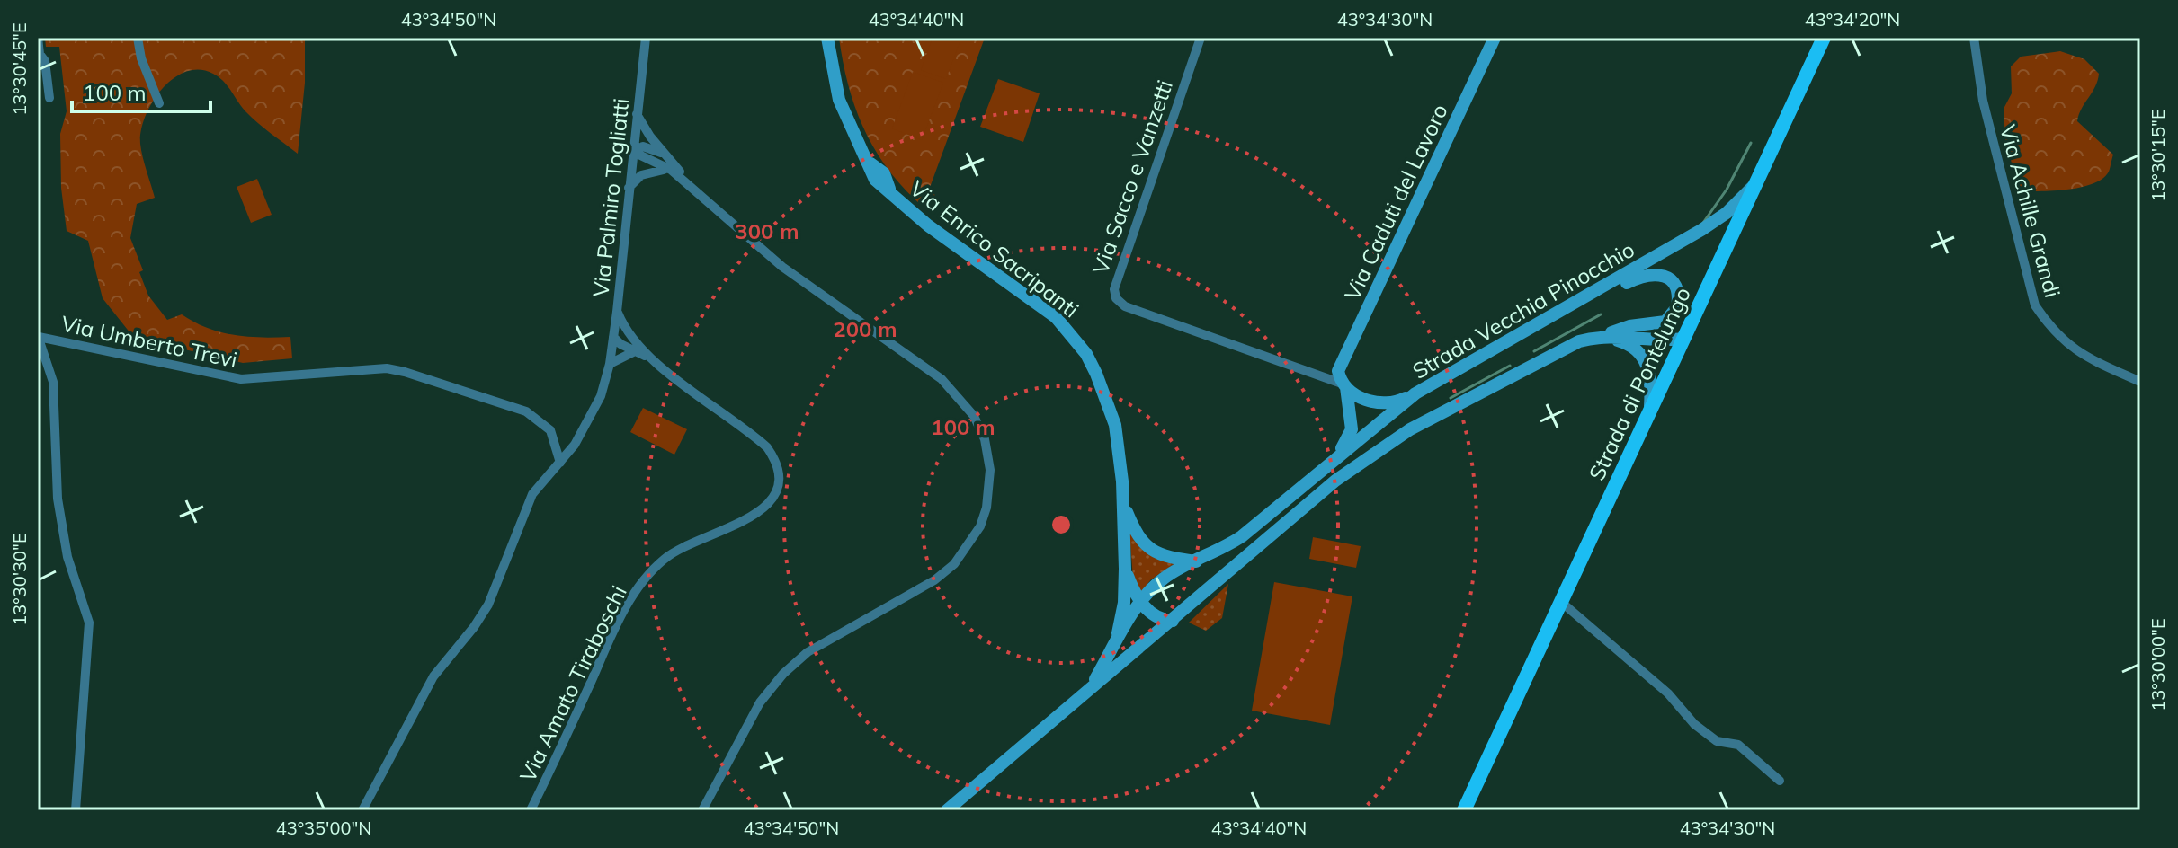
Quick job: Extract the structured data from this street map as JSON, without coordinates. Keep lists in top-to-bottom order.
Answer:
{
  "streets": {
    "main road": ["Strada di Pontelungo"],
    "street": [
      "Via Sacco e Vanzetti",
      "Via Palmiro Togliatti",
      "Via Caduti del Lavoro",
      "Via Achille Grandi",
      "Via Enrico Sacripanti",
      "Strada Vecchia Pinocchio",
      "Via Umberto Trevi",
      "Via Amato Tiraboschi"
    ]
  },
  "crossings": [
    ["Via Sacco e Vanzetti", "Via Caduti del Lavoro"],
    ["Via Sacco e Vanzetti", "Strada Vecchia Pinocchio"],
    ["Via Palmiro Togliatti", "Via Umberto Trevi"],
    ["Via Palmiro Togliatti", "Via Amato Tiraboschi"],
    ["Via Enrico Sacripanti", "Strada Vecchia Pinocchio"],
    ["Strada Vecchia Pinocchio", "Strada di Pontelungo"]
  ],
  "scale_bar": "100 m",
  "coordinates": [
    "43°34'50\"N",
    "43°34'40\"N",
    "43°34'30\"N",
    "43°34'20\"N",
    "13°30'45\"E",
    "13°30'15\"E",
    "13°30'30\"E",
    "13°30'00\"E",
    "43°35'00\"N"
  ],
  "rings": ["300 m", "200 m", "100 m"]
}
